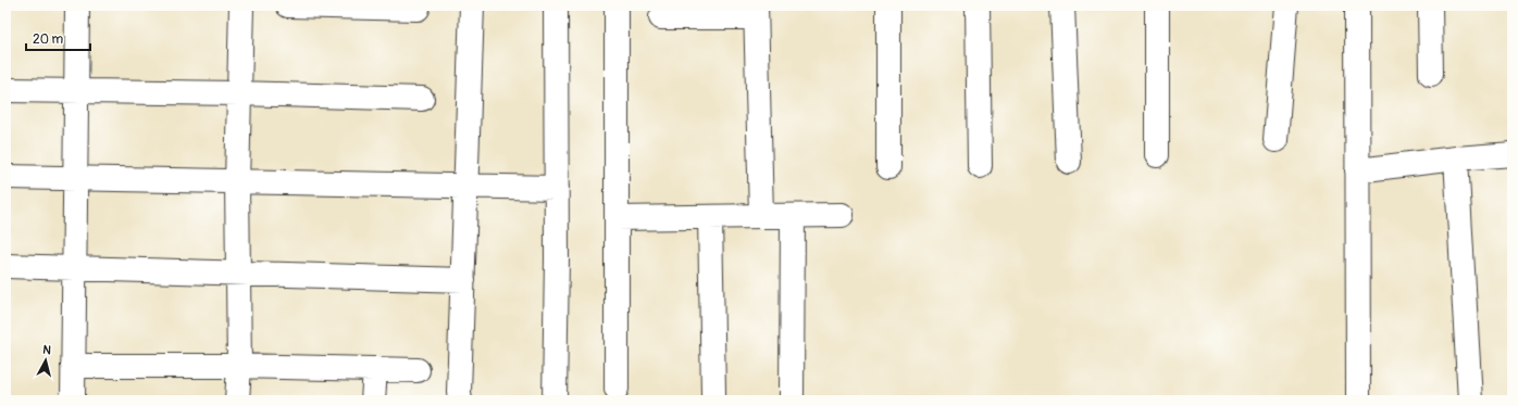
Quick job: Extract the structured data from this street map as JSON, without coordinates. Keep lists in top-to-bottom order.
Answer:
{
  "scale_bar": "20 m",
  "north": "top"
}
